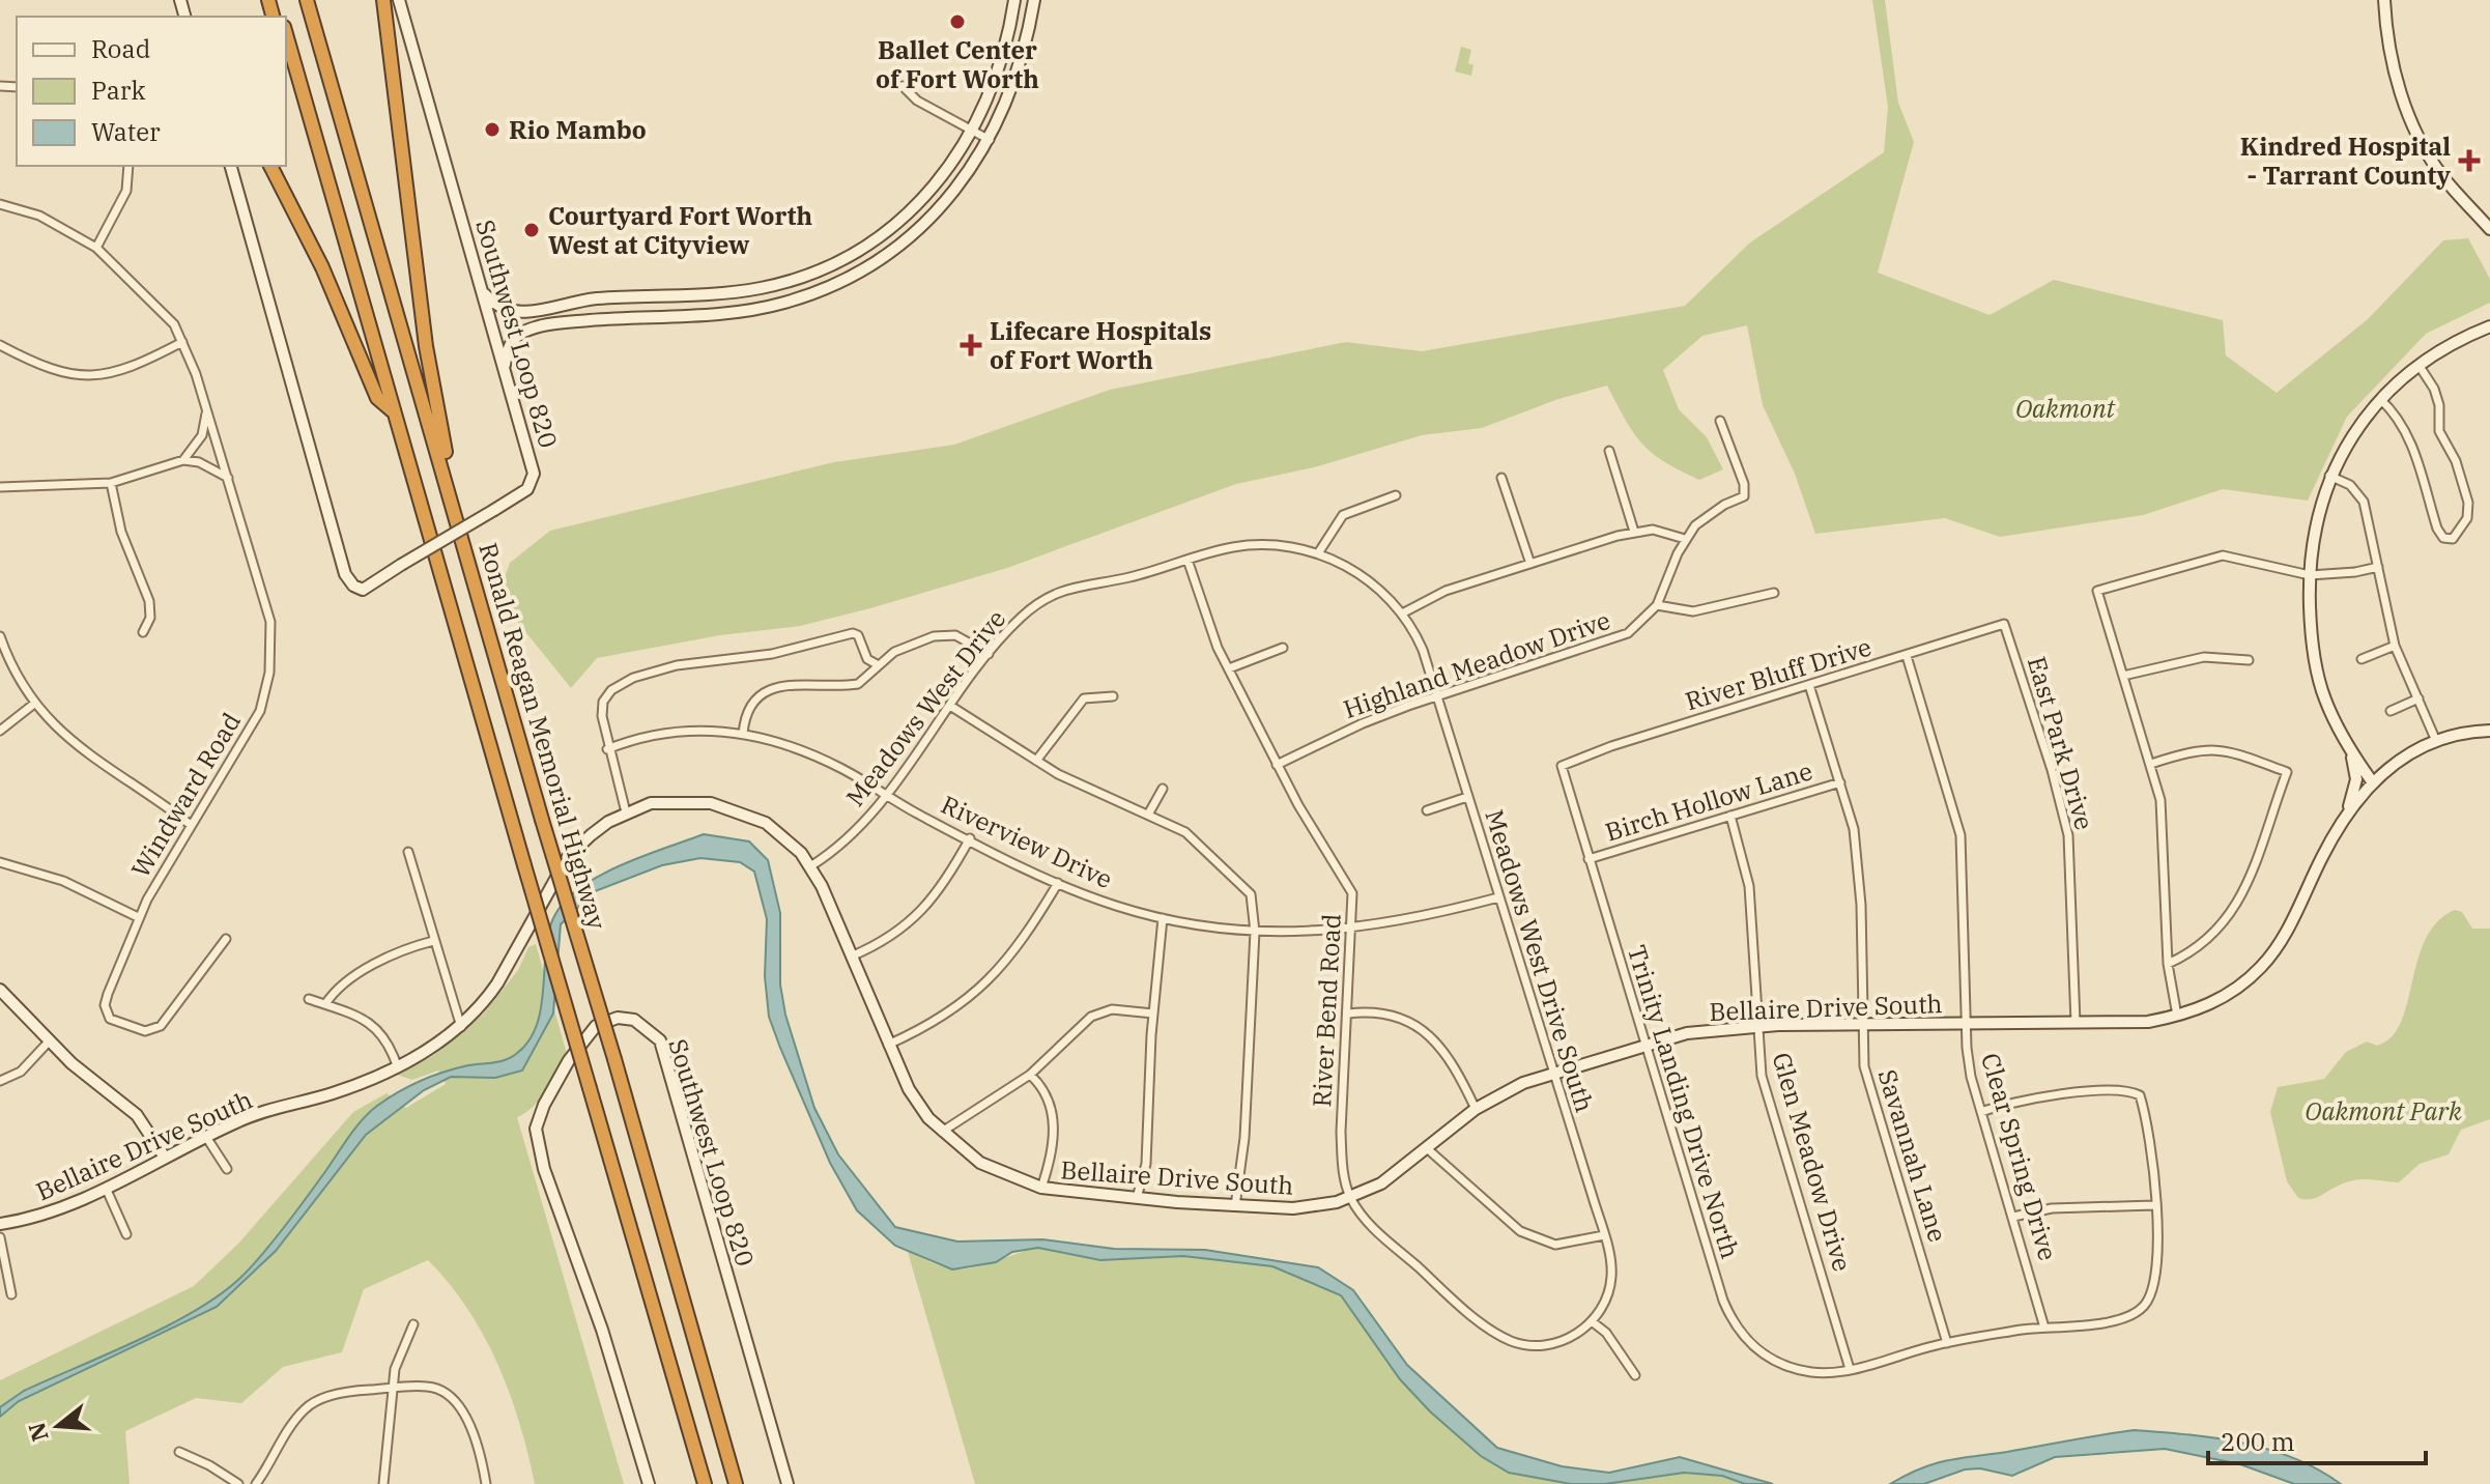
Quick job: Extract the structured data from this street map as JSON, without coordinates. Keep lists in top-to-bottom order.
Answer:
{
  "streets": {
    "highway": ["Ronald Reagan Memorial Highway"],
    "street": [
      "Southwest Loop 820",
      "Highland Meadow Drive",
      "River Bluff Drive",
      "Meadows West Drive",
      "East Park Drive",
      "Windward Road",
      "Birch Hollow Lane",
      "Riverview Drive",
      "Meadows West Drive South",
      "Bellaire Drive South",
      "River Bend Road",
      "Trinity Landing Drive North",
      "Savannah Lane",
      "Clear Spring Drive",
      "Glen Meadow Drive"
    ]
  },
  "crossings": [
    ["Highland Meadow Drive", "Meadows West Drive South"],
    ["Highland Meadow Drive", "River Bend Road"],
    ["River Bluff Drive", "East Park Drive"],
    ["River Bluff Drive", "Trinity Landing Drive North"],
    ["River Bluff Drive", "Savannah Lane"],
    ["River Bluff Drive", "Clear Spring Drive"],
    ["Meadows West Drive", "Riverview Drive"],
    ["Meadows West Drive", "Meadows West Drive South"],
    ["Meadows West Drive", "Bellaire Drive South"],
    ["Meadows West Drive", "River Bend Road"],
    ["East Park Drive", "Bellaire Drive South"],
    ["Birch Hollow Lane", "Trinity Landing Drive North"],
    ["Birch Hollow Lane", "Savannah Lane"],
    ["Birch Hollow Lane", "Glen Meadow Drive"],
    ["Riverview Drive", "Meadows West Drive South"],
    ["Riverview Drive", "River Bend Road"],
    ["Meadows West Drive South", "Bellaire Drive South"],
    ["Meadows West Drive South", "River Bend Road"],
    ["Bellaire Drive South", "River Bend Road"],
    ["Bellaire Drive South", "Trinity Landing Drive North"],
    ["Bellaire Drive South", "Savannah Lane"],
    ["Bellaire Drive South", "Clear Spring Drive"],
    ["Bellaire Drive South", "Glen Meadow Drive"],
    ["Trinity Landing Drive North", "Savannah Lane"],
    ["Trinity Landing Drive North", "Clear Spring Drive"],
    ["Trinity Landing Drive North", "Glen Meadow Drive"]
  ],
  "parks": ["Oakmont", "Oakmont Park"],
  "places": {
    "other": ["Ballet Center of Fort Worth", "Rio Mambo", "Courtyard Fort Worth West at Cityview"],
    "health": ["Kindred Hospital - Tarrant County", "Lifecare Hospitals of Fort Worth"]
  },
  "legend": ["Road", "Park", "Water"],
  "scale_bar": "200 m",
  "north": "left"
}
